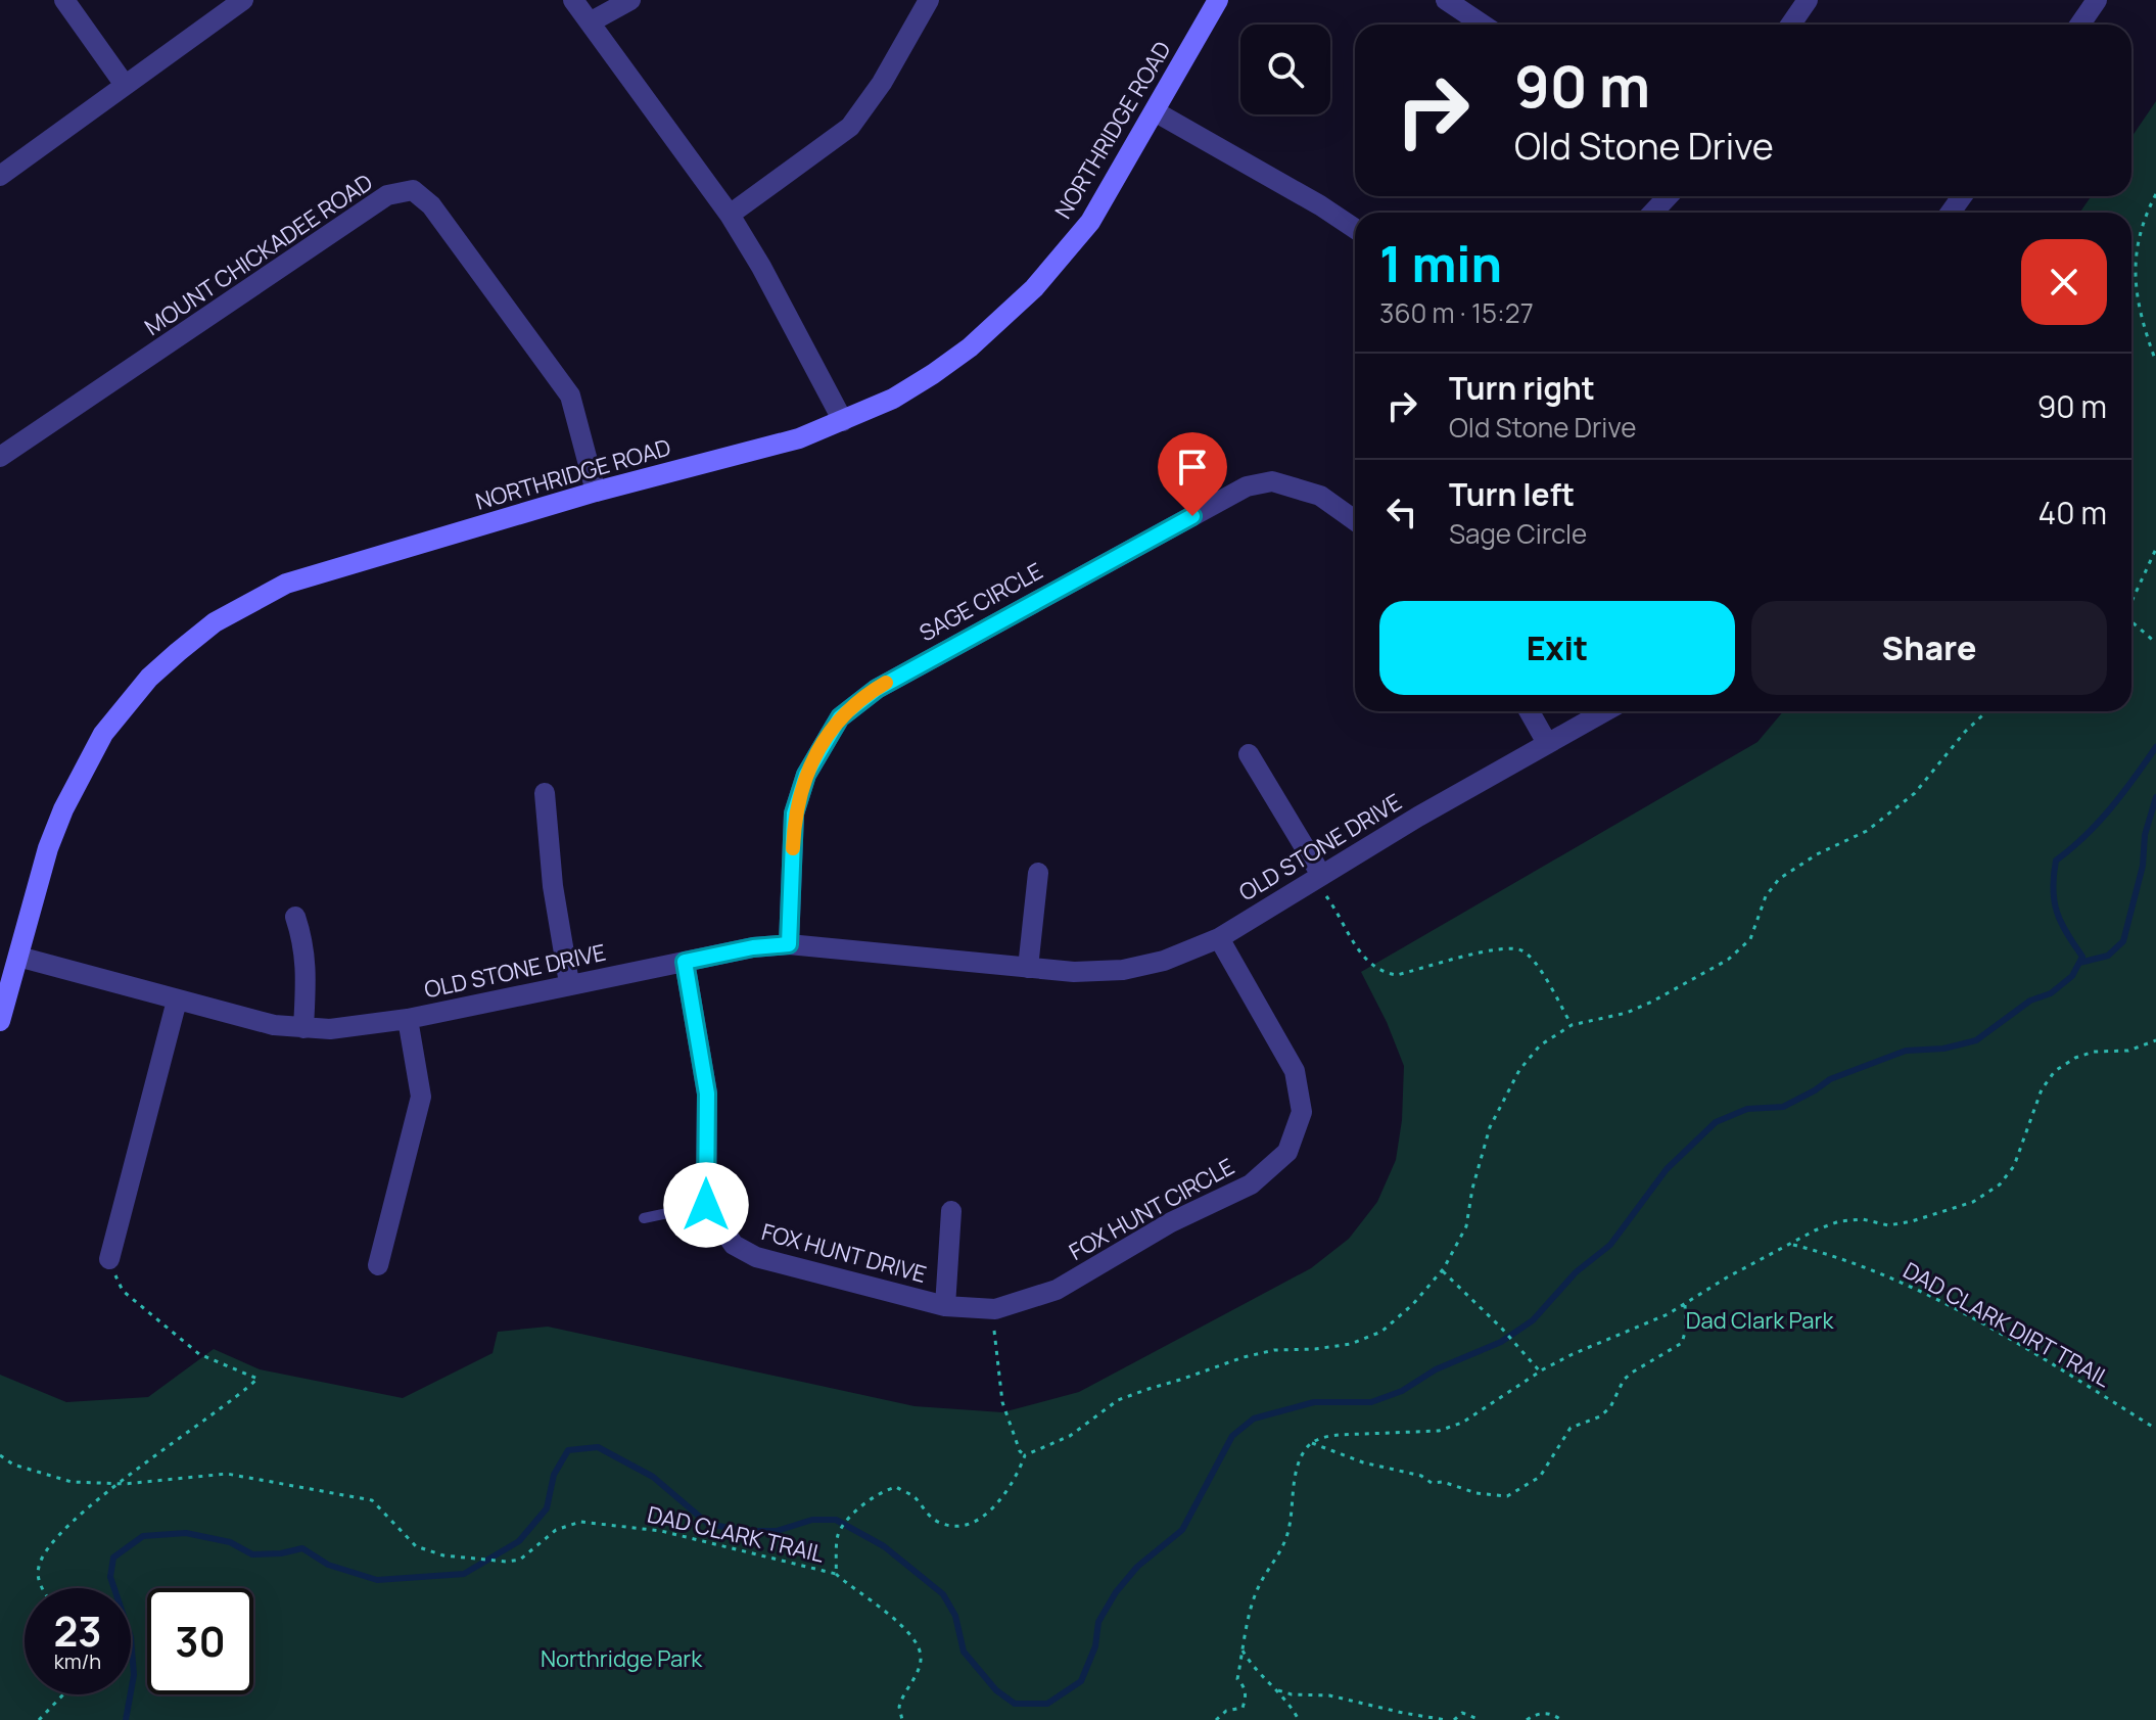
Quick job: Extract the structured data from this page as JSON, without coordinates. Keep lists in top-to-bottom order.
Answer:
{
  "streets": {
    "street": [
      "NORTHRIDGE ROAD",
      "MOUNT CHICKADEE ROAD",
      "SAGE CIRCLE",
      "OLD STONE DRIVE",
      "FOX HUNT CIRCLE",
      "FOX HUNT DRIVE"
    ],
    "path": ["DAD CLARK DIRT TRAIL", "DAD CLARK TRAIL"]
  },
  "crossings": [
    ["NORTHRIDGE ROAD", "MOUNT CHICKADEE ROAD"],
    ["NORTHRIDGE ROAD", "OLD STONE DRIVE"],
    ["SAGE CIRCLE", "OLD STONE DRIVE"],
    ["OLD STONE DRIVE", "FOX HUNT CIRCLE"],
    ["FOX HUNT CIRCLE", "FOX HUNT DRIVE"]
  ],
  "parks": ["Dad Clark Park", "Northridge Park"],
  "page": {
    "turn": ["90 m", "Old Stone Drive"],
    "heading": ["1 min", "360 m · 15:27"],
    "list": [
      {
        "name": "Turn right",
        "note": "Old Stone Drive",
        "value": "90 m"
      },
      {
        "name": "Turn left",
        "note": "Sage Circle",
        "value": "40 m"
      }
    ],
    "buttons": ["Exit", "Share"],
    "speed": "23 km/h",
    "limit": "30"
  }
}
